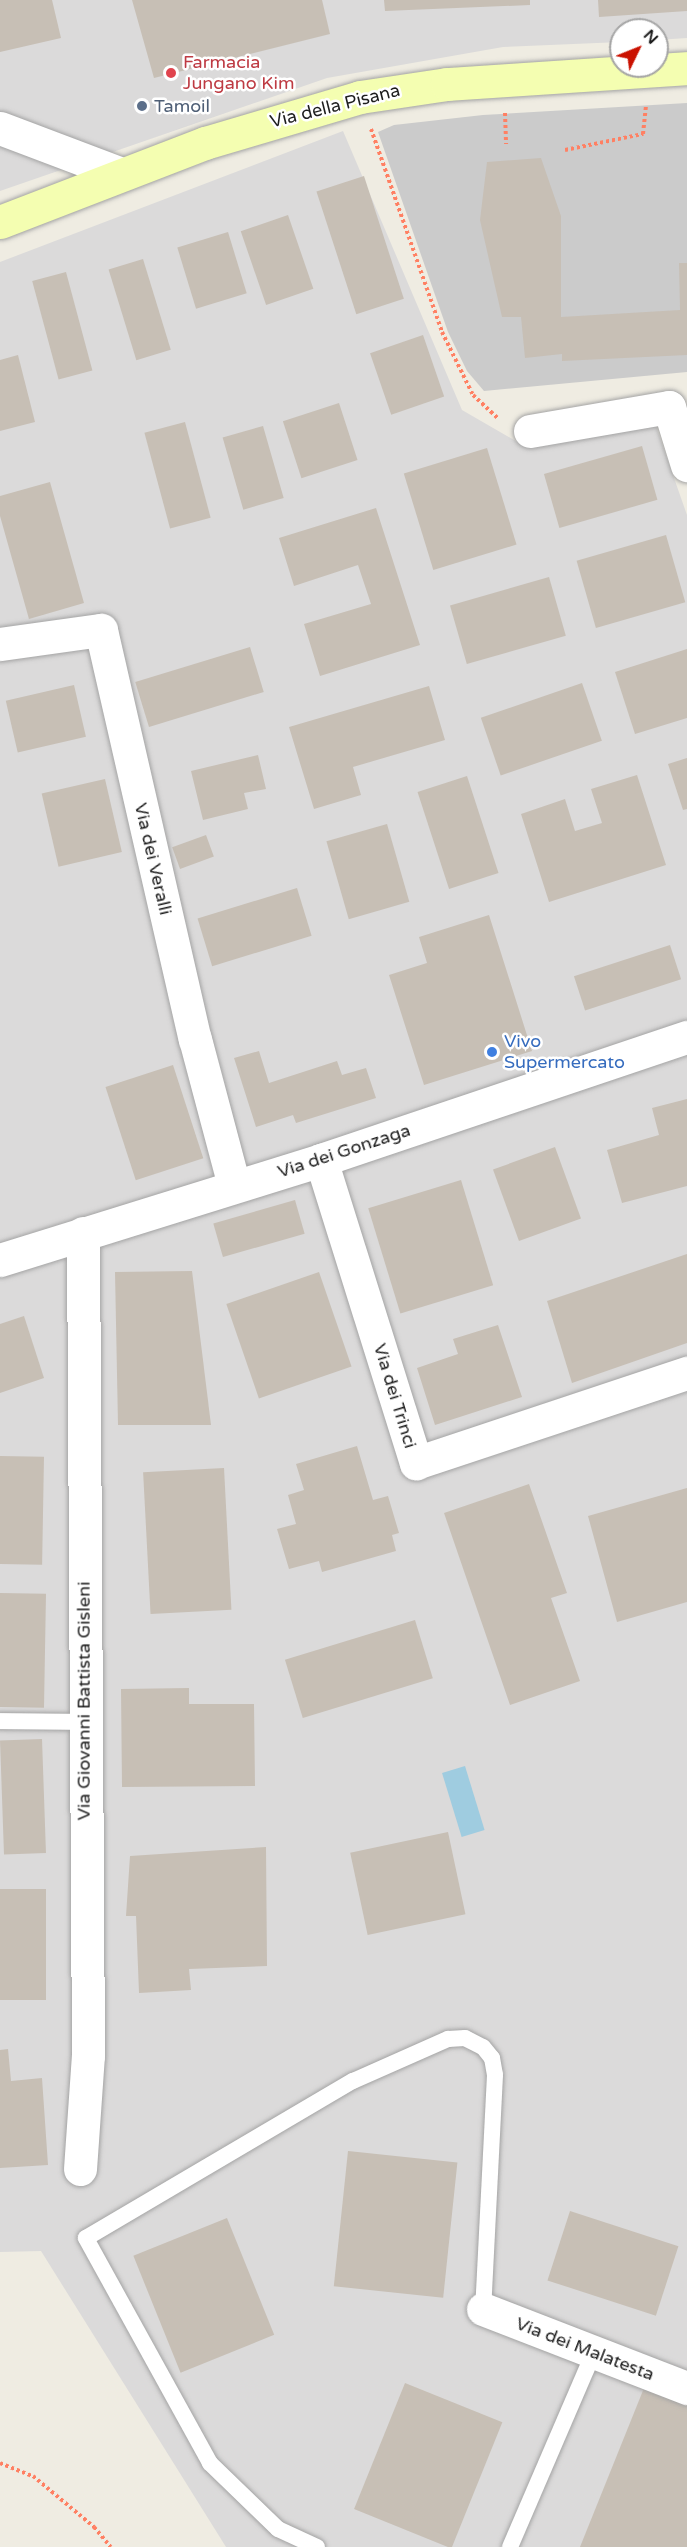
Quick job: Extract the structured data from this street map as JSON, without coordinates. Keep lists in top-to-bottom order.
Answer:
{
  "streets": {
    "main road": ["Via della Pisana"],
    "street": [
      "Via dei Veralli",
      "Via dei Gonzaga",
      "Via dei Trinci",
      "Via Giovanni Battista Gisleni",
      "Via dei Malatesta"
    ]
  },
  "crossings": [
    ["Via dei Veralli", "Via dei Gonzaga"],
    ["Via dei Gonzaga", "Via dei Trinci"],
    ["Via dei Gonzaga", "Via Giovanni Battista Gisleni"]
  ],
  "places": ["Farmacia Jungano Kim", "Tamoil", "Vivo Supermercato"],
  "north": "top right"
}
